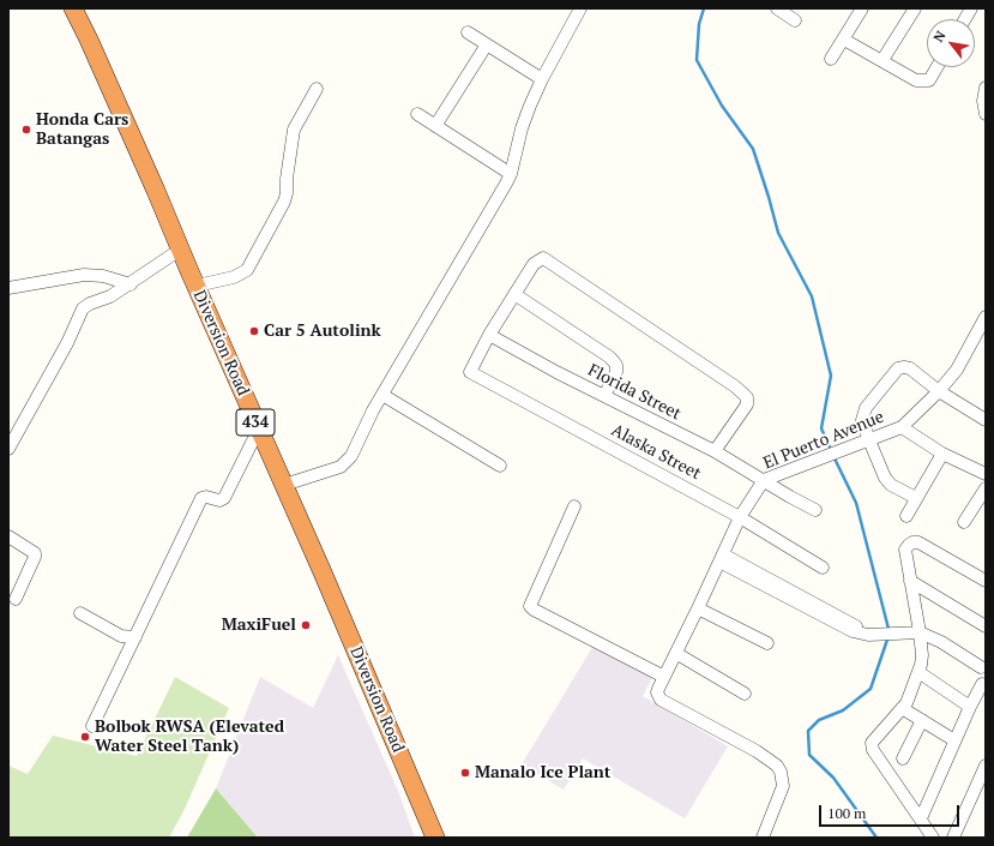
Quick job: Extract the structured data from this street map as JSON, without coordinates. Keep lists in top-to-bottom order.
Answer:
{
  "streets": {
    "highway": ["Diversion Road", "434"],
    "street": ["Florida Street", "El Puerto Avenue", "Alaska Street"]
  },
  "crossings": [
    ["Florida Street", "El Puerto Avenue"],
    ["Florida Street", "Alaska Street"],
    ["El Puerto Avenue", "Alaska Street"]
  ],
  "places": [
    "Honda Cars Batangas",
    "Car 5 Autolink",
    "MaxiFuel",
    "Bolbok RWSA (Elevated Water Steel Tank)",
    "Manalo Ice Plant"
  ],
  "scale_bar": "100 m",
  "north": "top left"
}
